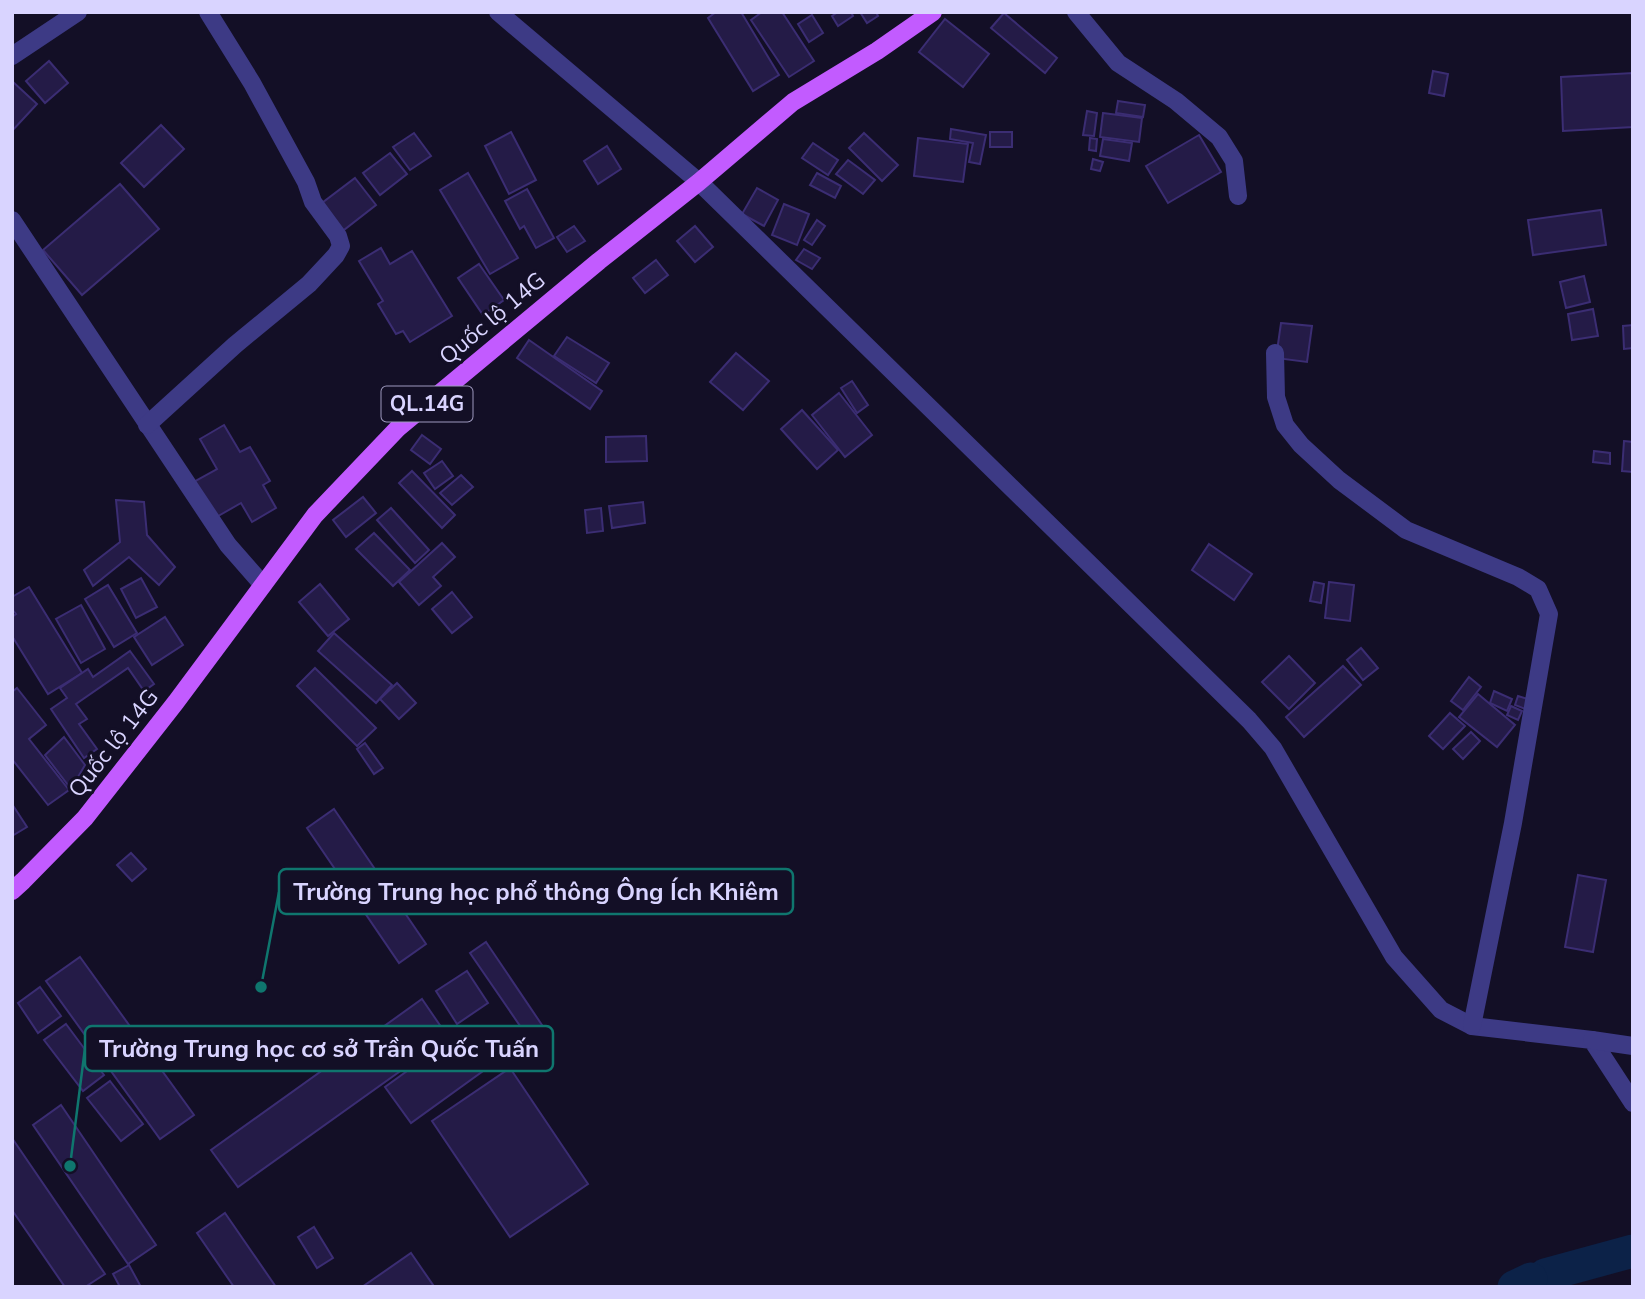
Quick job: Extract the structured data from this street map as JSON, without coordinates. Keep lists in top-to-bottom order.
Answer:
{
  "streets": {
    "main road": ["Quốc lộ 14G", "QL.14G"]
  },
  "places": ["Trường Trung học phổ thông Ông Ích Khiêm", "Trường Trung học cơ sở Trần Quốc Tuấn"]
}
